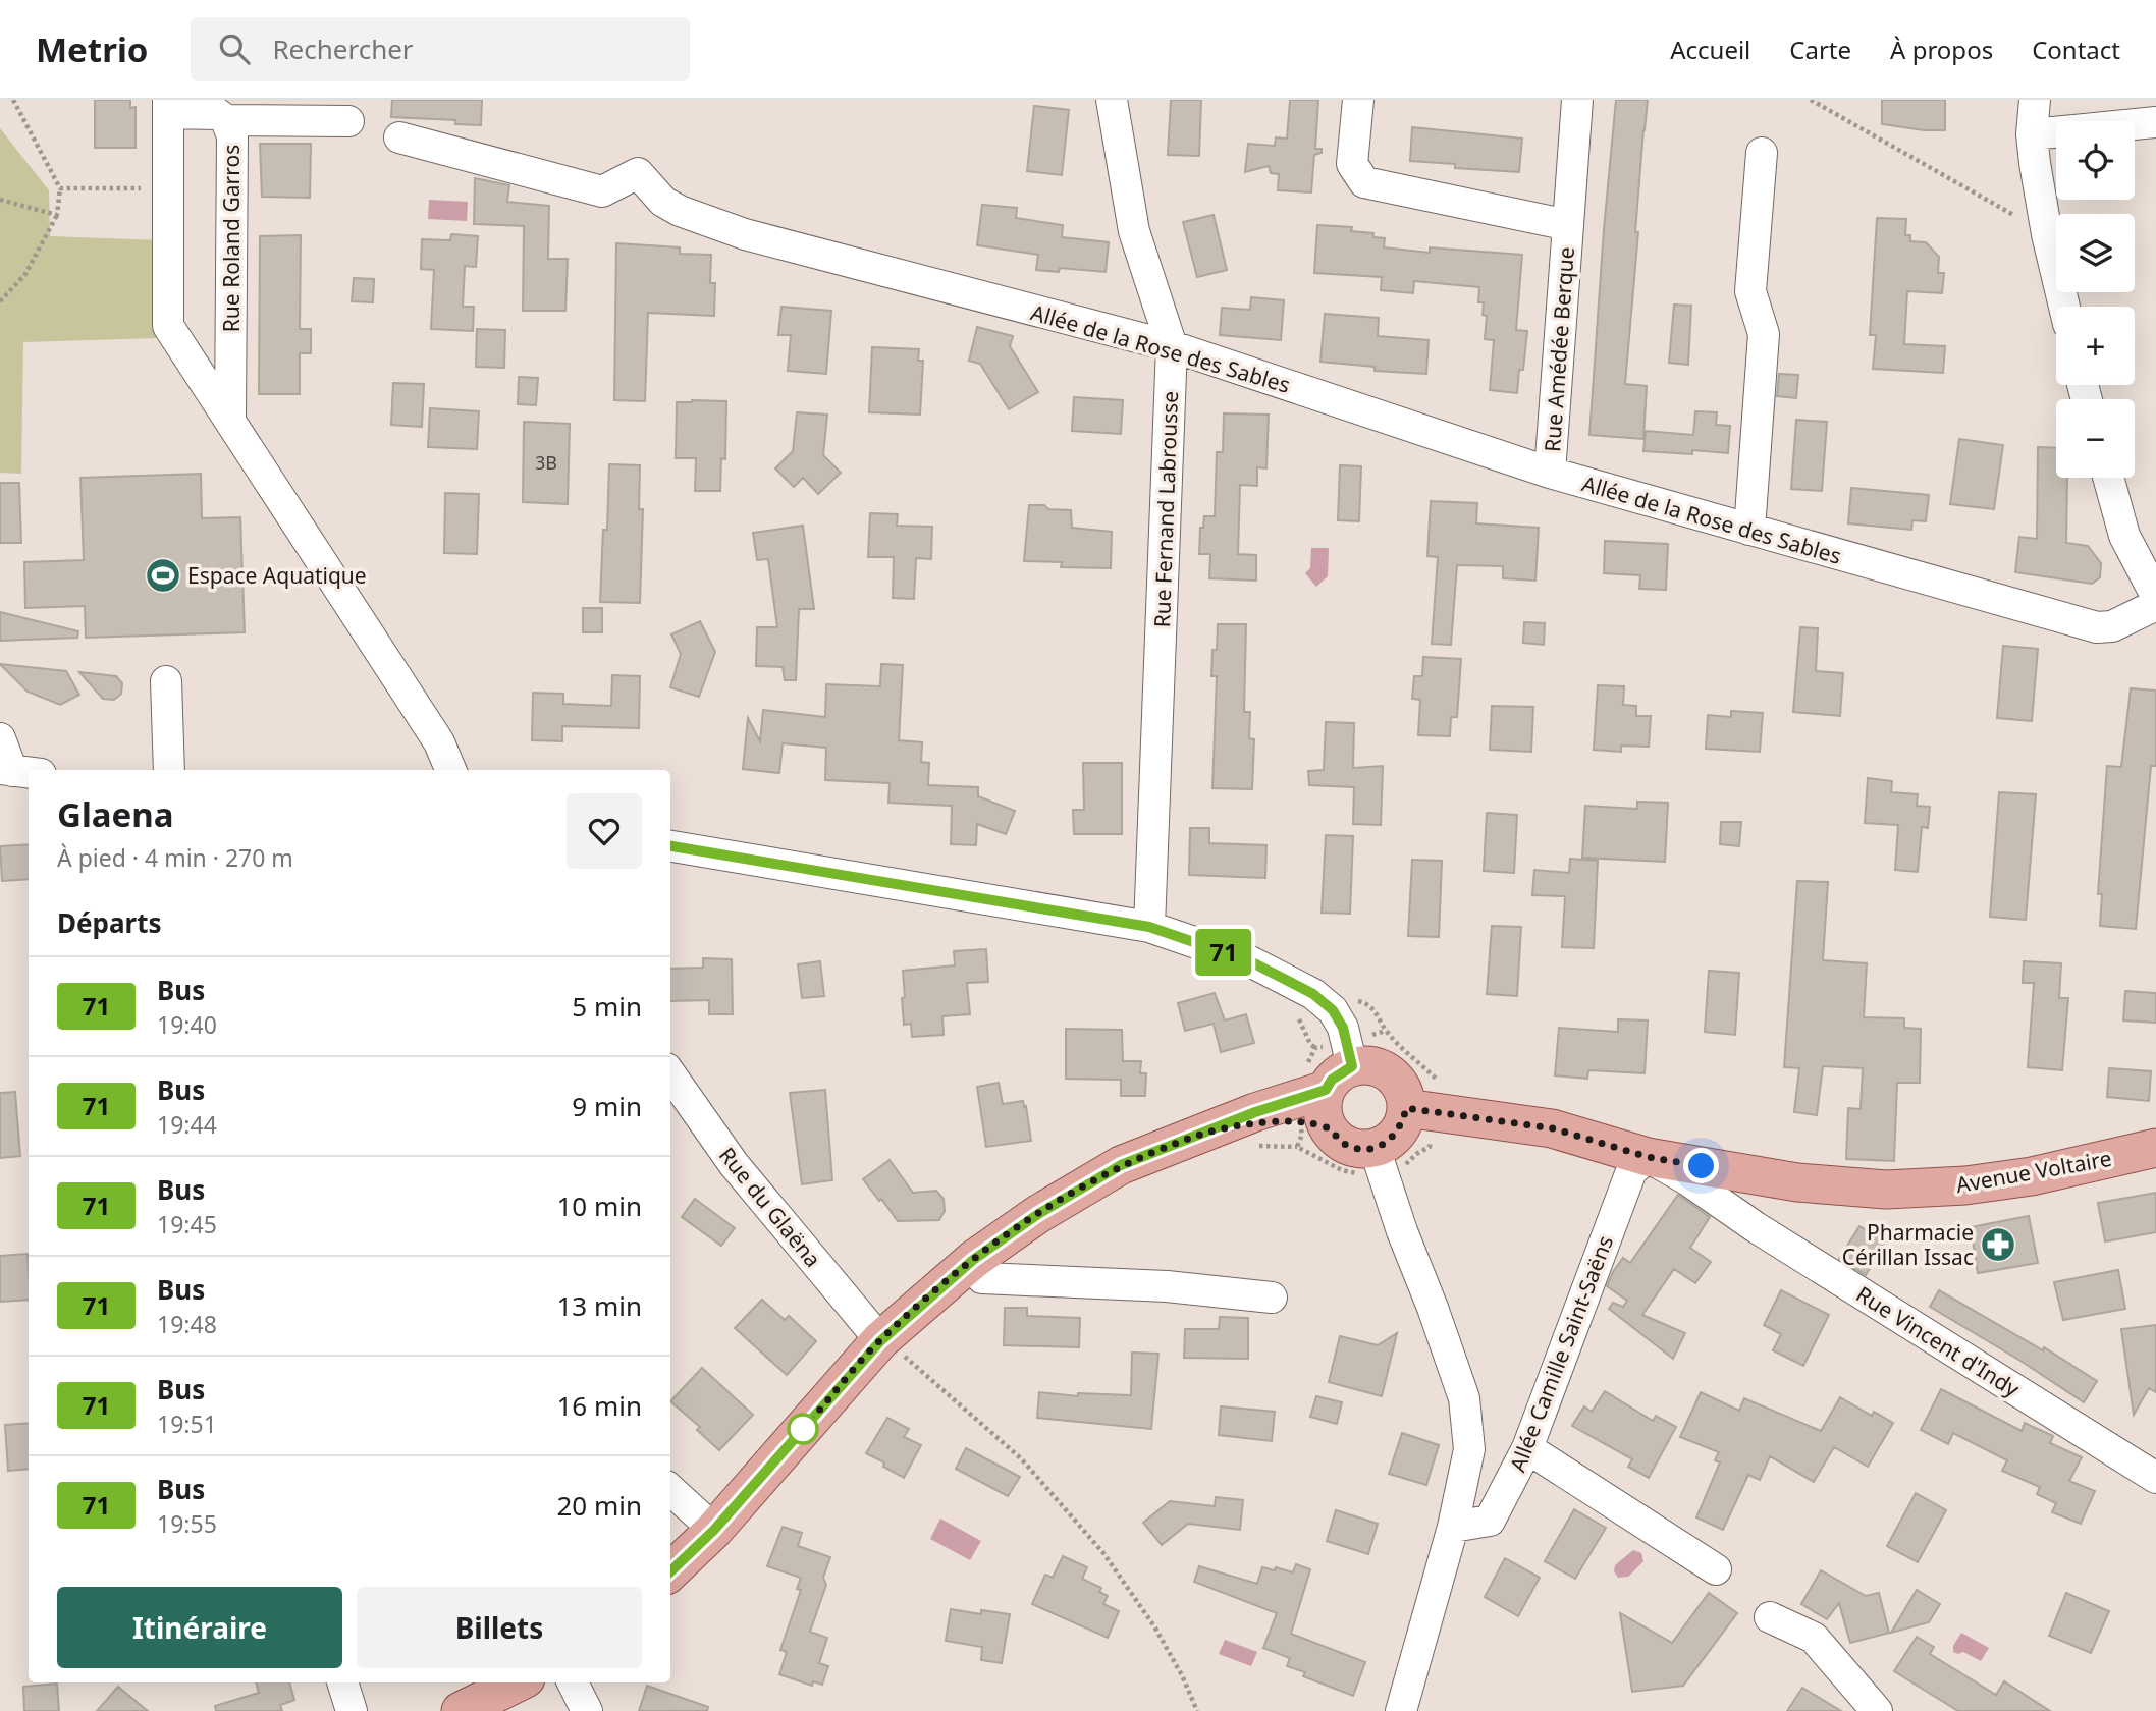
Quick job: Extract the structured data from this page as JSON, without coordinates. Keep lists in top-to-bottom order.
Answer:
{
  "streets": {
    "main road": ["Avenue Voltaire"],
    "street": [
      "Rue Roland Garros",
      "Allée de la Rose des Sables",
      "Rue Amédée Berque",
      "Rue Fernand Labrousse",
      "Rue du Glaëna",
      "Rue Vincent d'Indy",
      "Allée Camille Saint-Saëns"
    ]
  },
  "crossings": [
    ["Allée de la Rose des Sables", "Rue Amédée Berque"],
    ["Allée de la Rose des Sables", "Rue Fernand Labrousse"],
    ["Avenue Voltaire", "Rue Vincent d'Indy"],
    ["Avenue Voltaire", "Allée Camille Saint-Saëns"],
    ["Rue Vincent d'Indy", "Allée Camille Saint-Saëns"]
  ],
  "places": {
    "sports": ["Espace Aquatique"],
    "pharmacy": ["Pharmacie Cérillan Issac"]
  },
  "lines": ["bus line 71"],
  "house_numbers": ["3B"],
  "page": {
    "header": "Metrio",
    "search": "Rechercher",
    "nav": [
      "Accueil",
      "Carte",
      "À propos",
      "Contact"
    ],
    "on_map": "71",
    "map_buttons": ["+", "−"],
    "heading": [
      ["Glaena", "À pied · 4 min · 270 m"],
      "Départs"
    ],
    "list": [
      {
        "mark": "71",
        "name": "Bus",
        "note": "19:40",
        "value": "5 min"
      },
      {
        "mark": "71",
        "name": "Bus",
        "note": "19:44",
        "value": "9 min"
      },
      {
        "mark": "71",
        "name": "Bus",
        "note": "19:45",
        "value": "10 min"
      },
      {
        "mark": "71",
        "name": "Bus",
        "note": "19:48",
        "value": "13 min"
      },
      {
        "mark": "71",
        "name": "Bus",
        "note": "19:51",
        "value": "16 min"
      },
      {
        "mark": "71",
        "name": "Bus",
        "note": "19:55",
        "value": "20 min"
      }
    ],
    "buttons": ["Itinéraire", "Billets"]
  }
}
